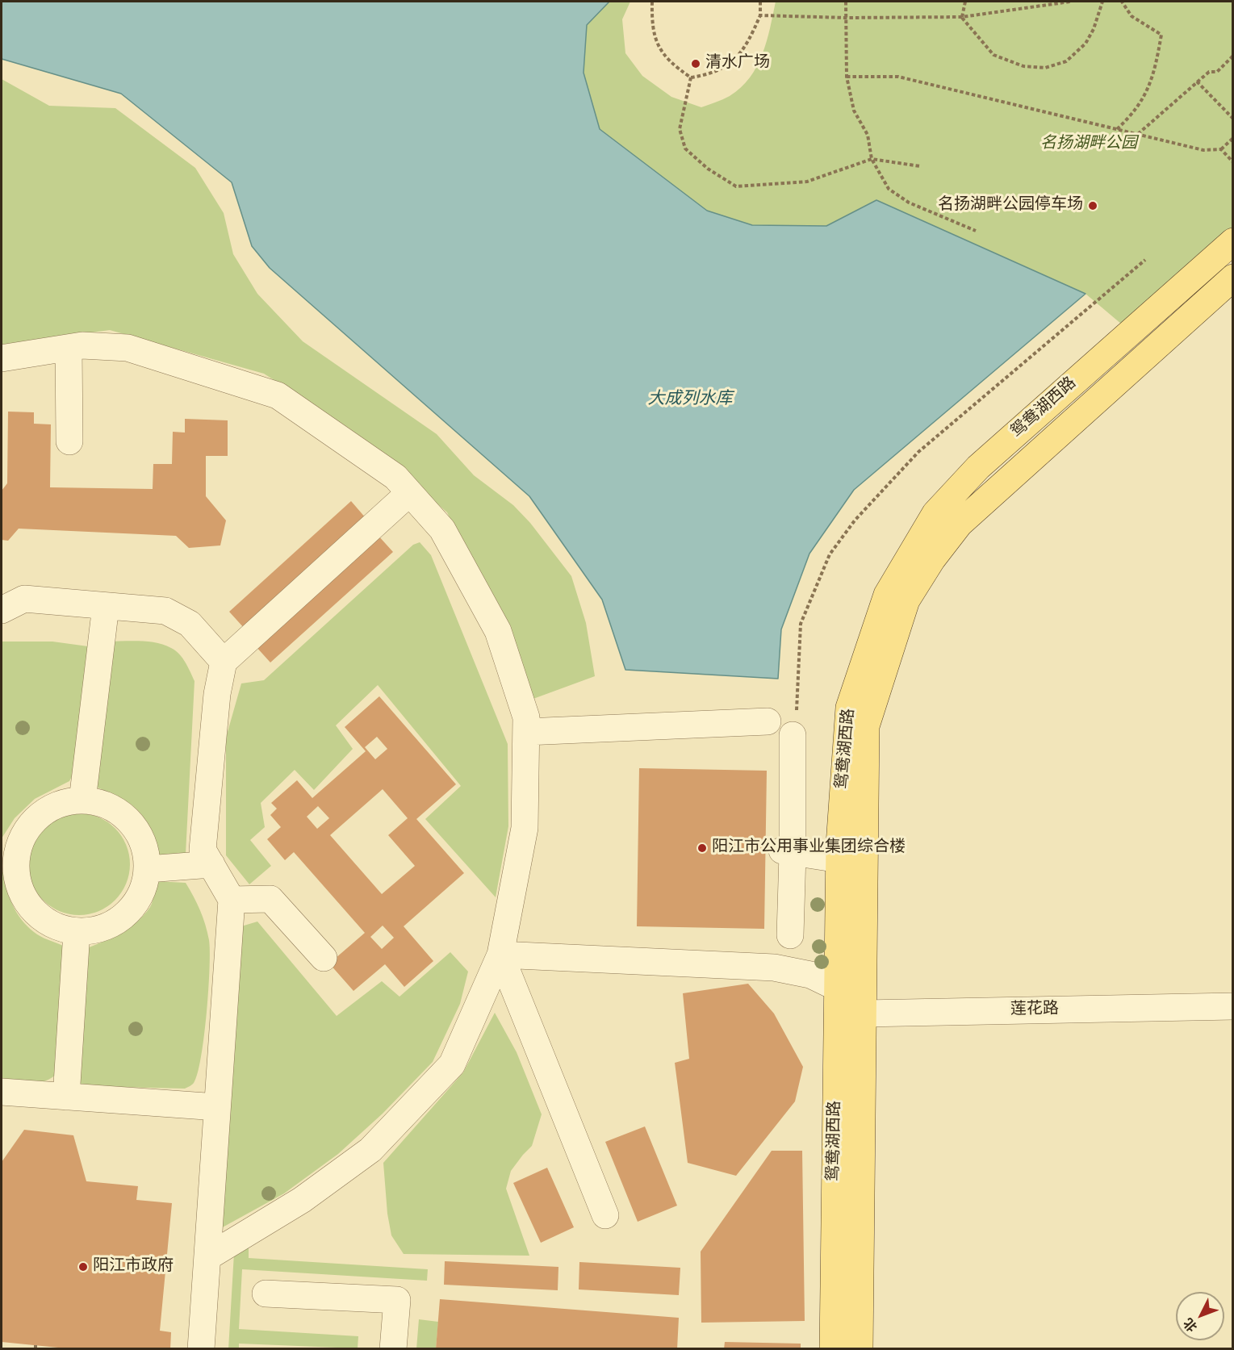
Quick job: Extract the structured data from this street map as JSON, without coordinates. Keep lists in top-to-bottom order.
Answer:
{
  "streets": {
    "main road": ["鸳鸯湖西路"],
    "street": ["莲花路"]
  },
  "crossings": [
    ["鸳鸯湖西路", "莲花路"]
  ],
  "water": ["大成列水库"],
  "parks": ["名扬湖畔公园"],
  "places": [
    "清水广场",
    "名扬湖畔公园停车场",
    "阳江市公用事业集团综合楼",
    "阳江市政府"
  ],
  "north": "bottom left"
}
